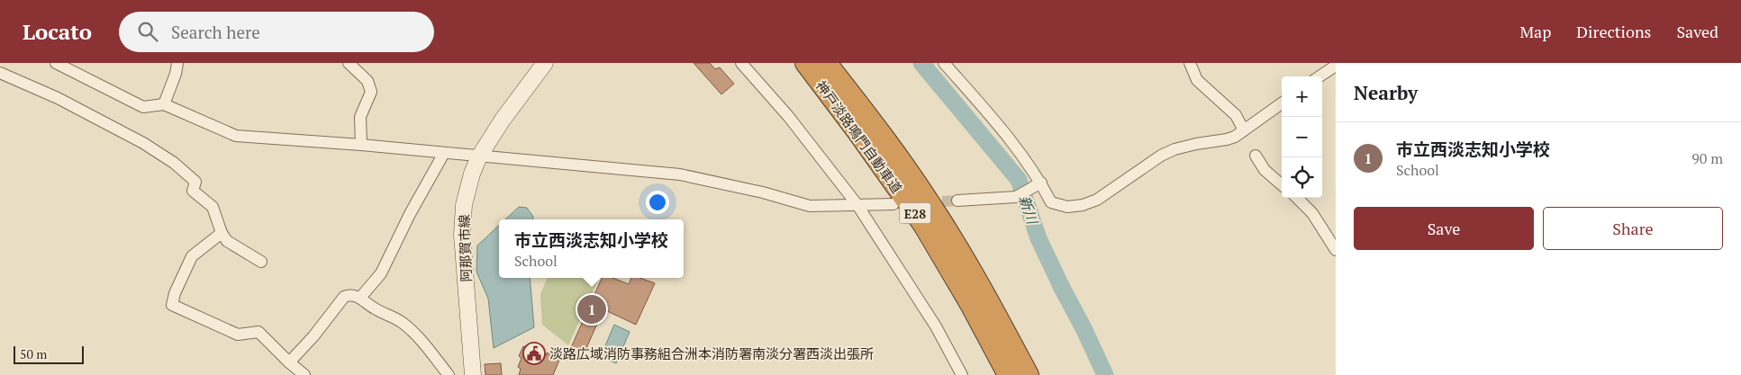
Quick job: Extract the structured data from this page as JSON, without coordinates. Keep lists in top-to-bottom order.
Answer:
{
  "streets": {
    "highway": ["神戸淡路鳴門自動車道", "E28"],
    "main road": ["阿那賀市線"]
  },
  "water": ["新川"],
  "places": {
    "public building": ["淡路広域消防事務組合洲本消防署南淡分署西淡出張所"]
  },
  "scale_bar": "50 m",
  "page": {
    "header": "Locato",
    "search": "Search here",
    "nav": ["Map", "Directions", "Saved"],
    "heading": "Nearby",
    "map_buttons": ["+", "−"],
    "list": [
      {
        "mark": "1",
        "name": "市立西淡志知小学校",
        "note": "School",
        "value": "90 m"
      }
    ],
    "buttons": ["Save", "Share"],
    "popup": ["市立西淡志知小学校", "School"],
    "pins": "1",
    "scale": "50 m"
  }
}
